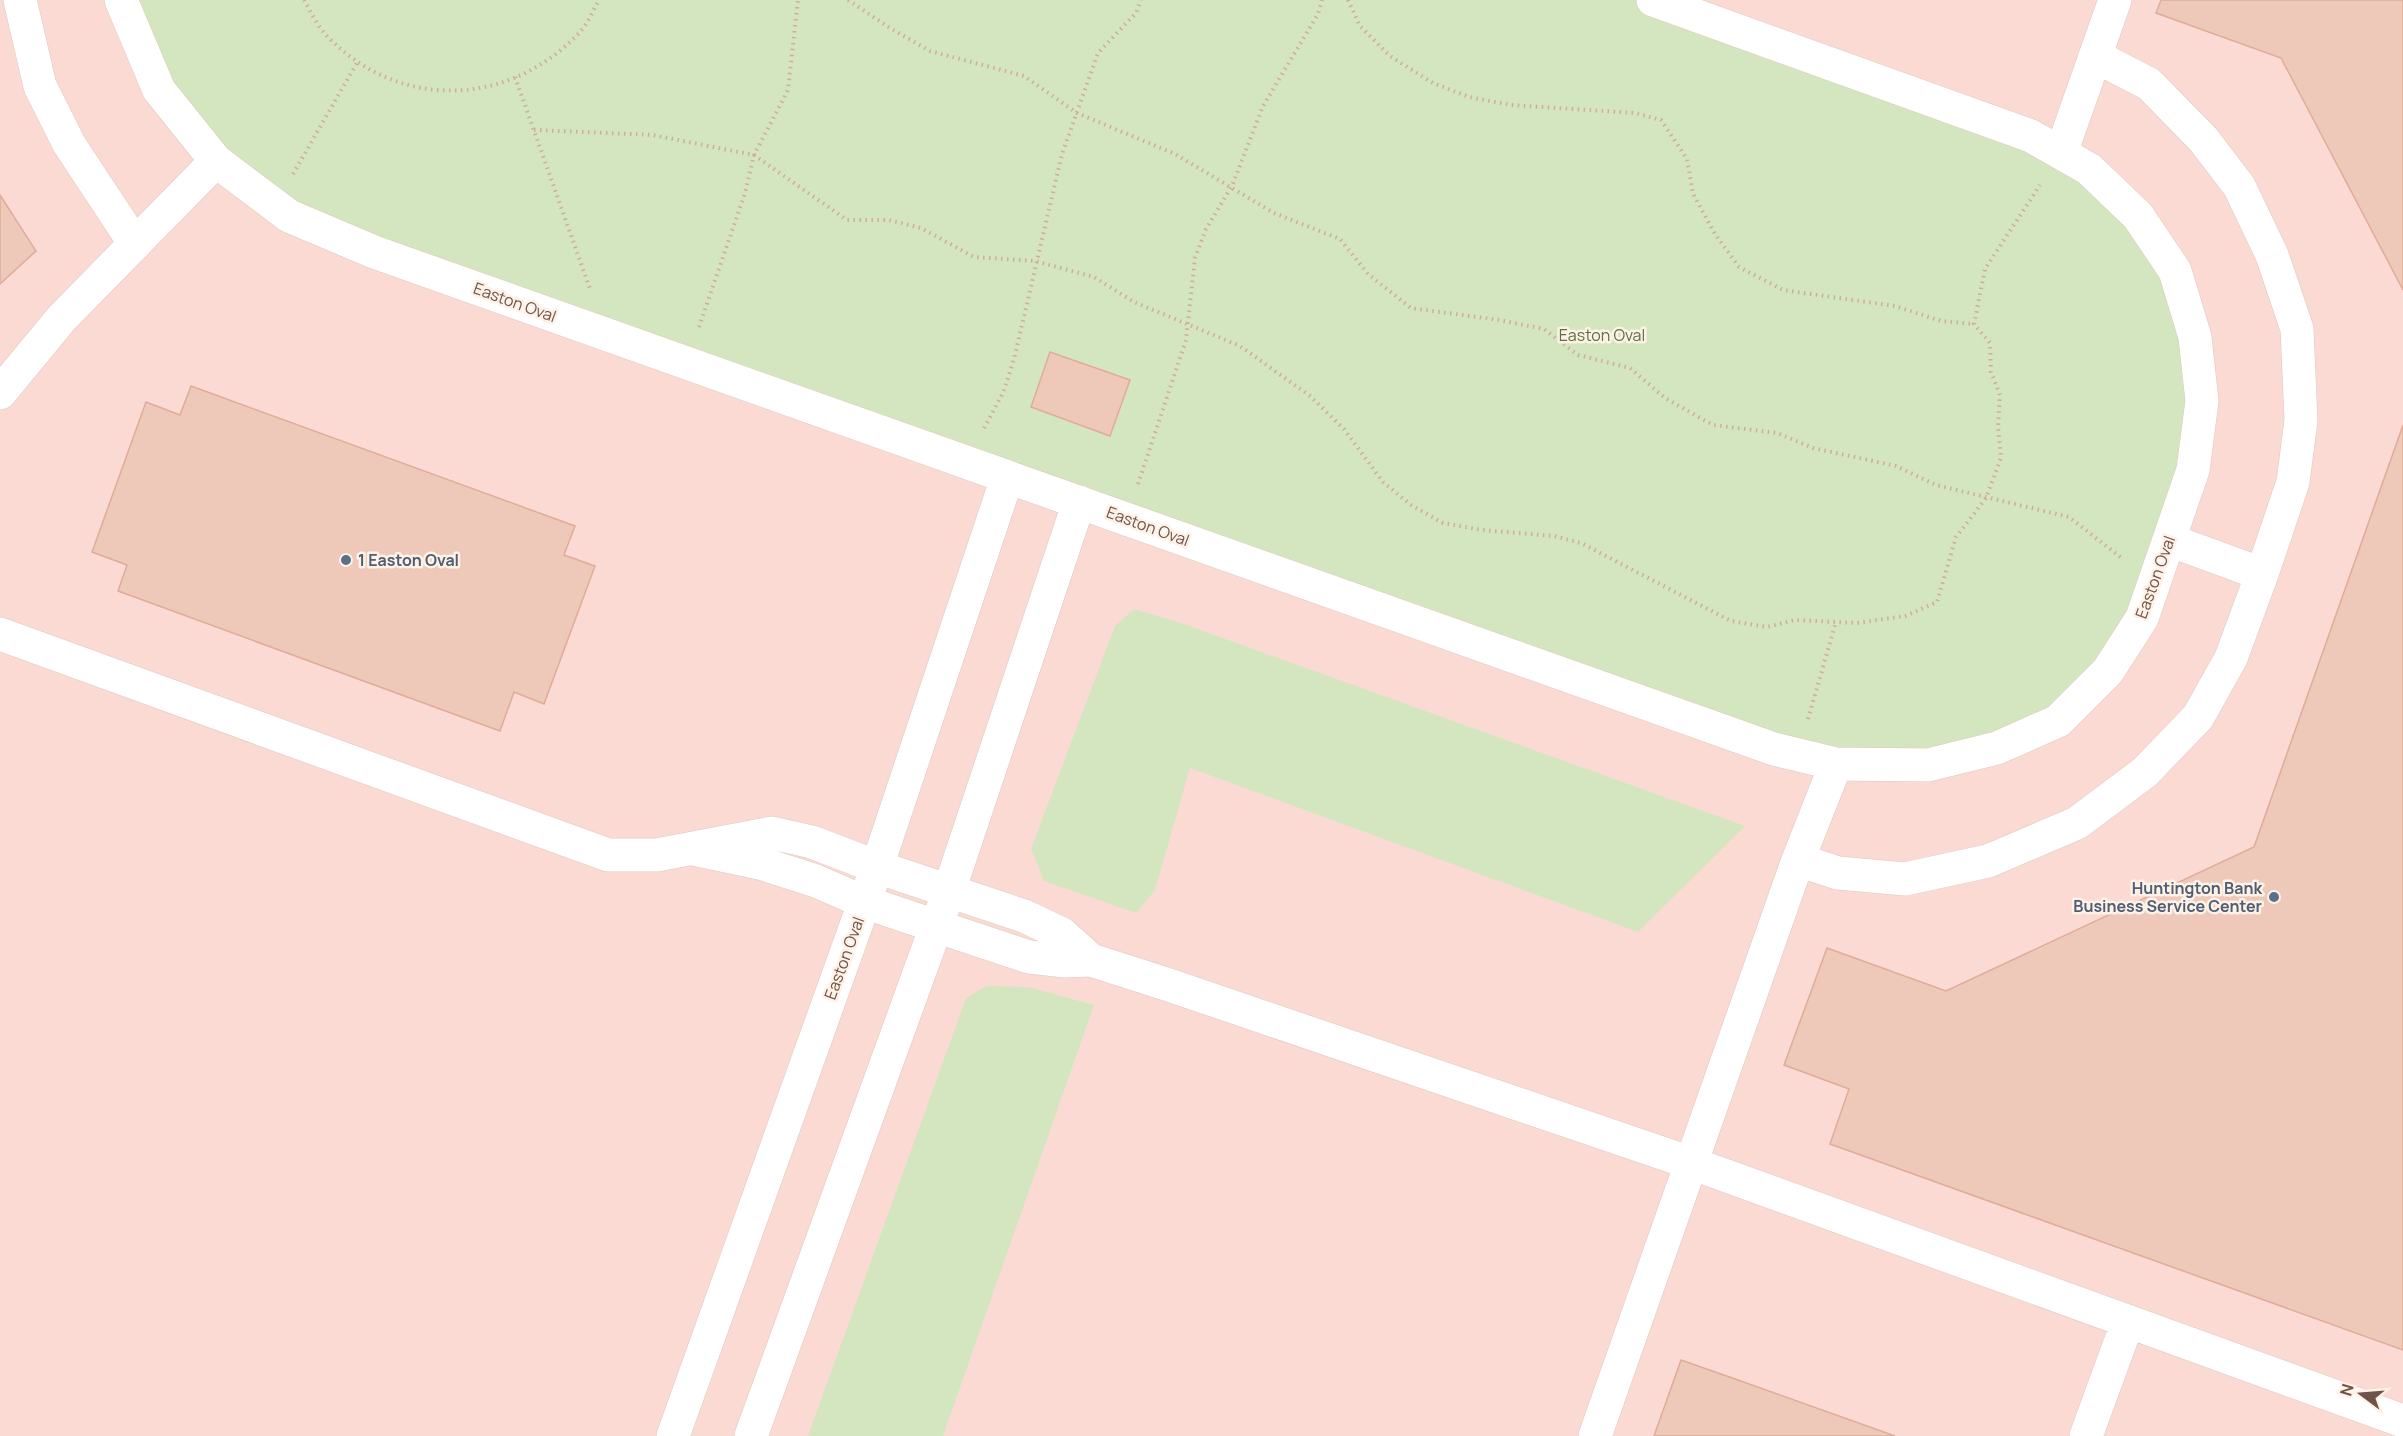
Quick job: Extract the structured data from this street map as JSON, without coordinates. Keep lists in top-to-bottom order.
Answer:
{
  "streets": {
    "street": ["Easton Oval"]
  },
  "parks": ["Easton Oval"],
  "places": ["1 Easton Oval", "Huntington Bank Business Service Center"],
  "north": "left"
}
